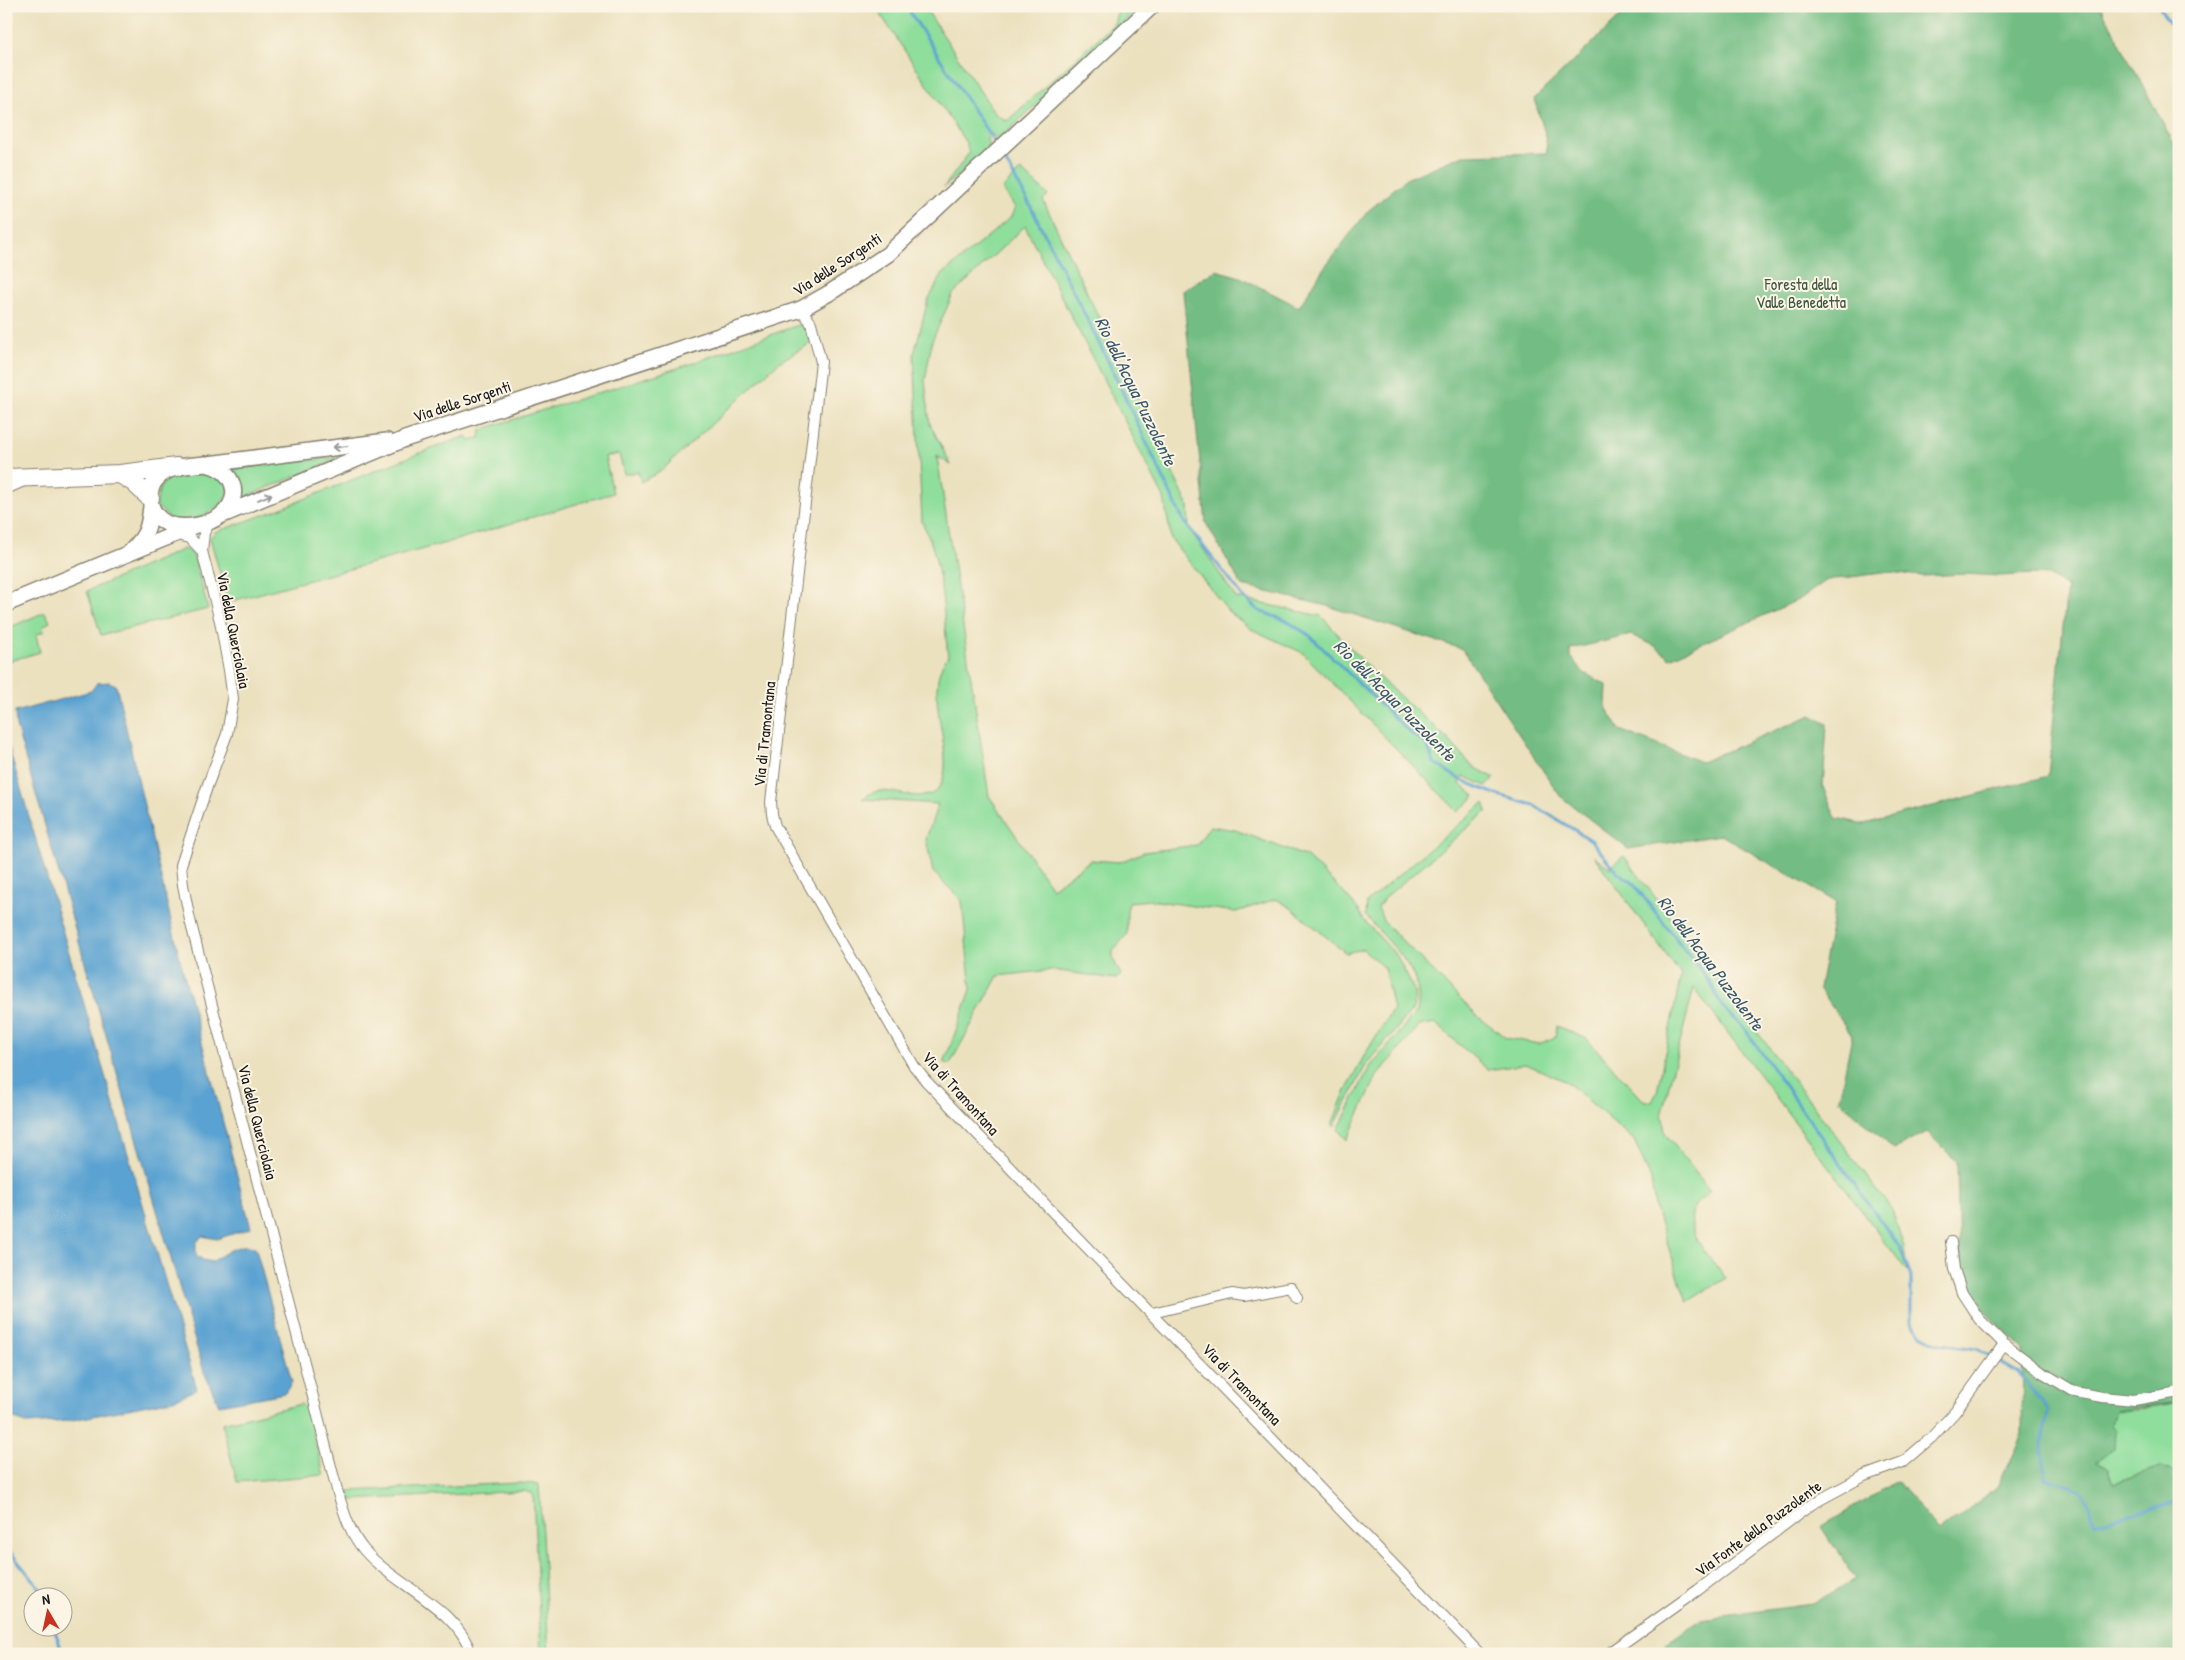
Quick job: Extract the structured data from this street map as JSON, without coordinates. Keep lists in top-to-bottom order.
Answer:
{
  "streets": {
    "main road": ["Via delle Sorgenti"],
    "street": ["Via della Querciolaia", "Via di Tramontana", "Via Fonte della Puzzolente"]
  },
  "crossings": [
    ["Via delle Sorgenti", "Via della Querciolaia"],
    ["Via delle Sorgenti", "Via di Tramontana"]
  ],
  "water": ["Rio dell'Acqua Puzzolente"],
  "parks": ["Foresta della Valle Benedetta"],
  "north": "top"
}
